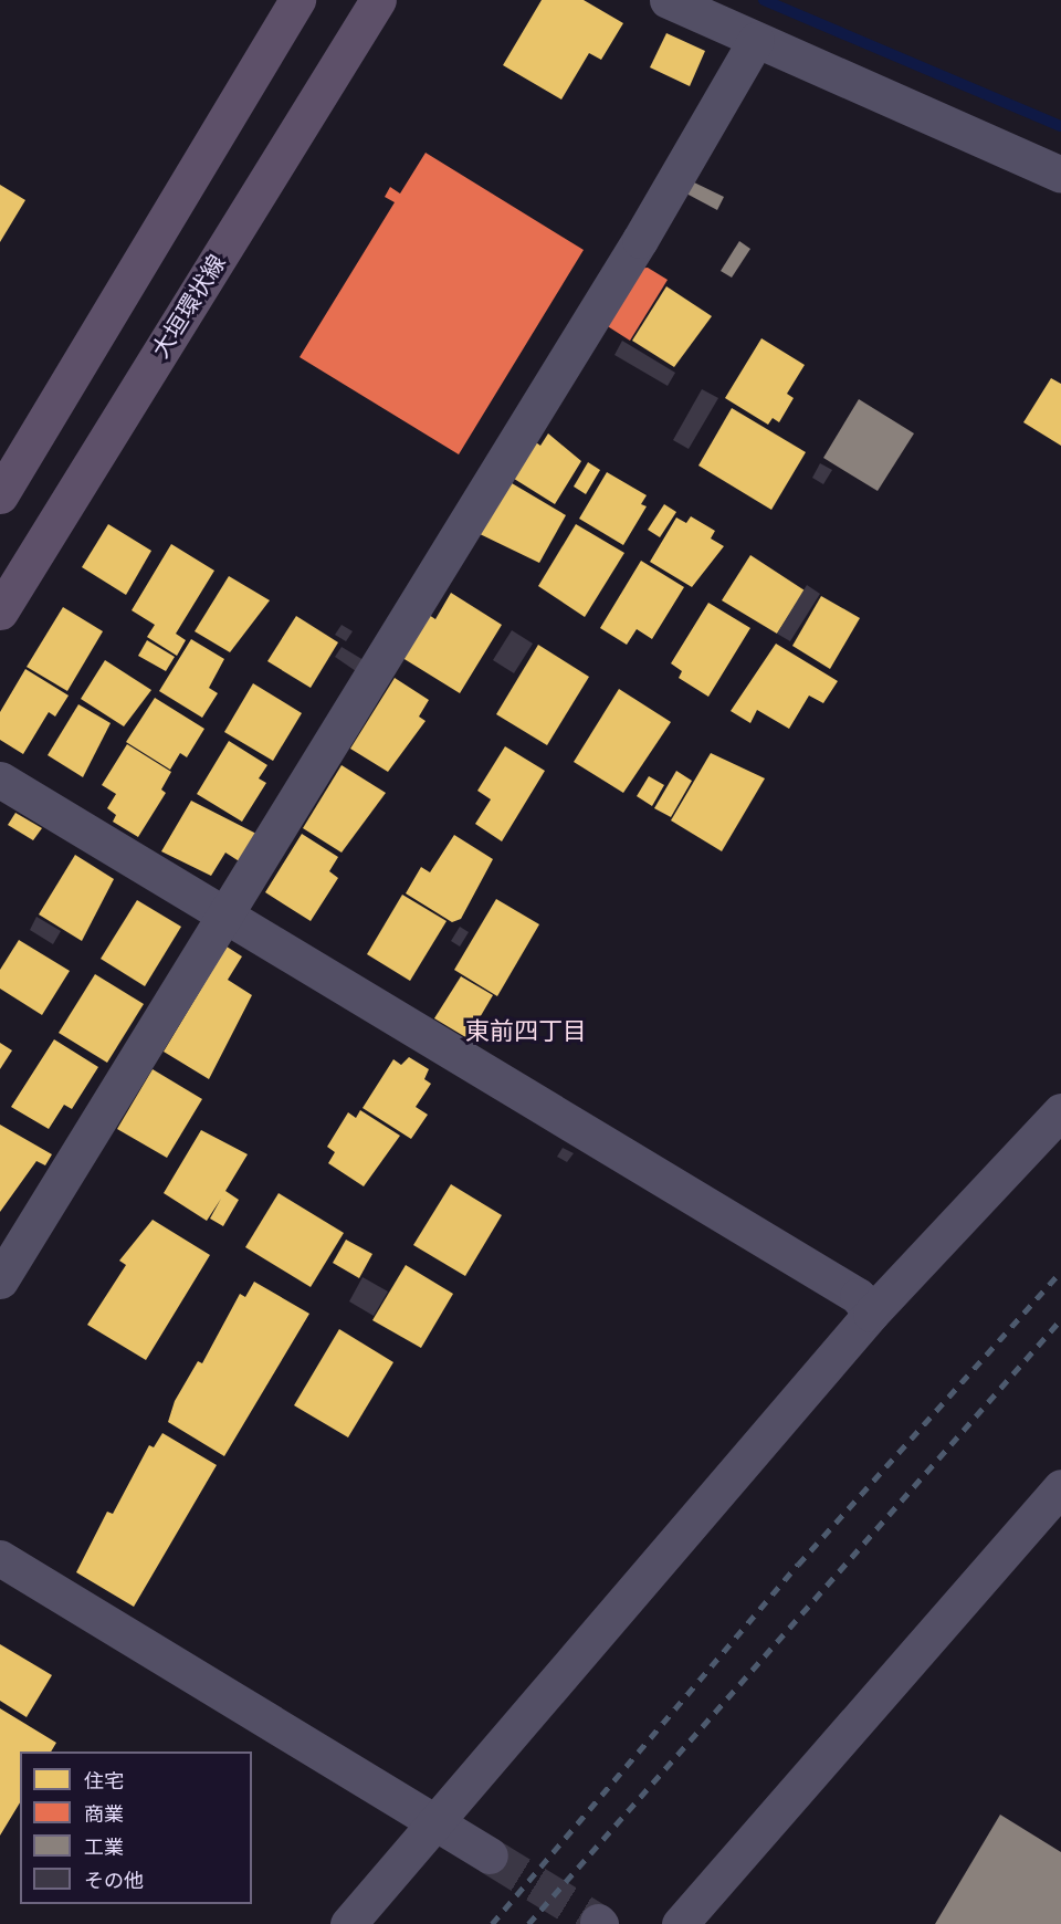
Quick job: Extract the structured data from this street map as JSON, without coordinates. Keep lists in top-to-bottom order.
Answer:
{
  "streets": {
    "main road": ["大垣環状線"]
  },
  "districts": ["東前四丁目"],
  "legend": [
    "住宅",
    "商業",
    "工業",
    "その他"
  ]
}
